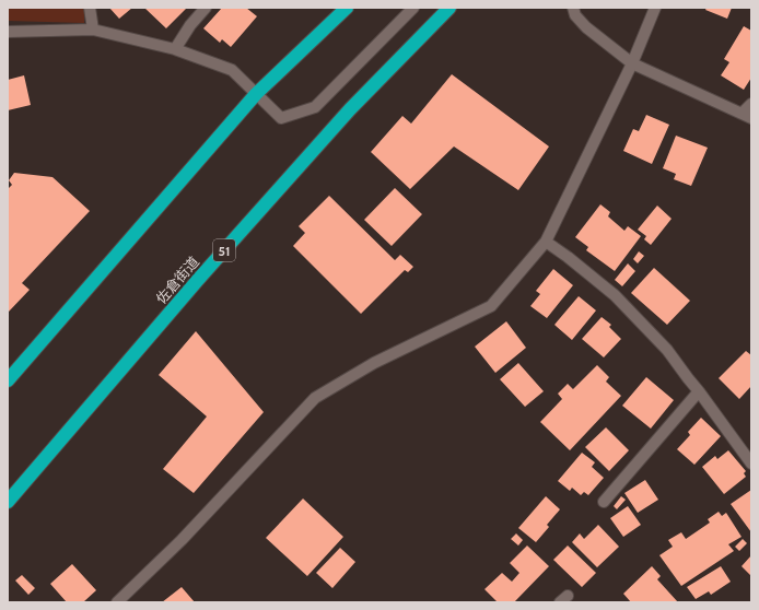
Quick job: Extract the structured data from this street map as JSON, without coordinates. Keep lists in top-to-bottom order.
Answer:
{
  "streets": {
    "highway": ["51", "佐倉街道"]
  }
}
